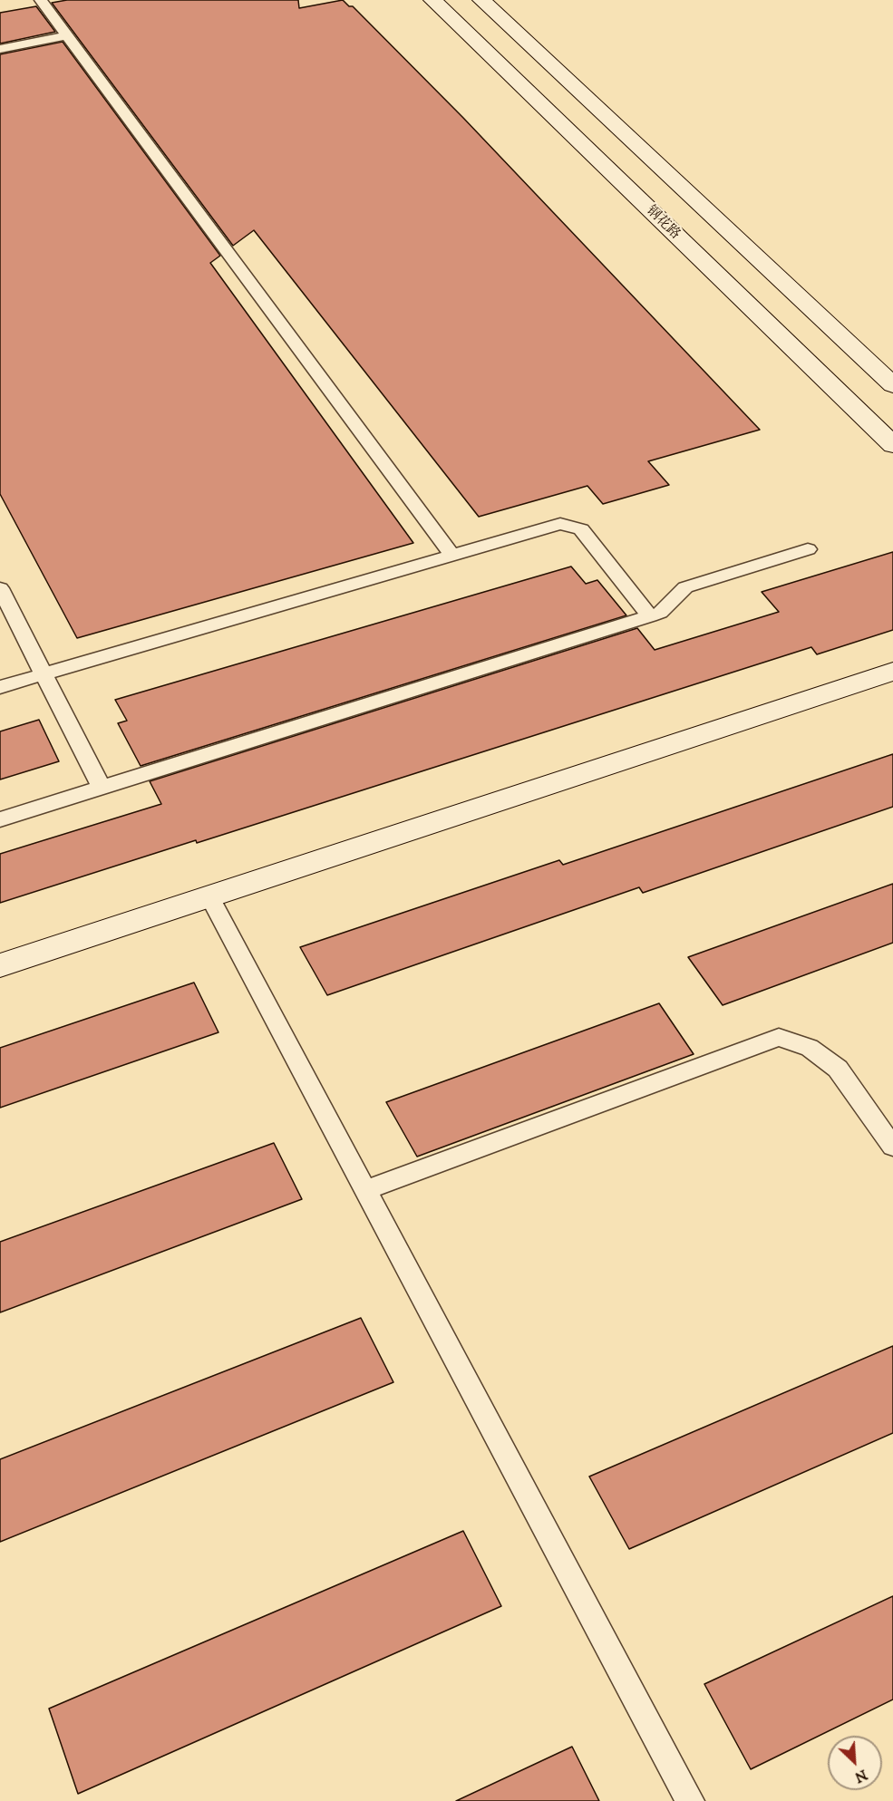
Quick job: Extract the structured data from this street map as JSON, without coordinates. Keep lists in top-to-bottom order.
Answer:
{
  "streets": {
    "main road": ["钢花路"]
  },
  "north": "bottom right"
}
